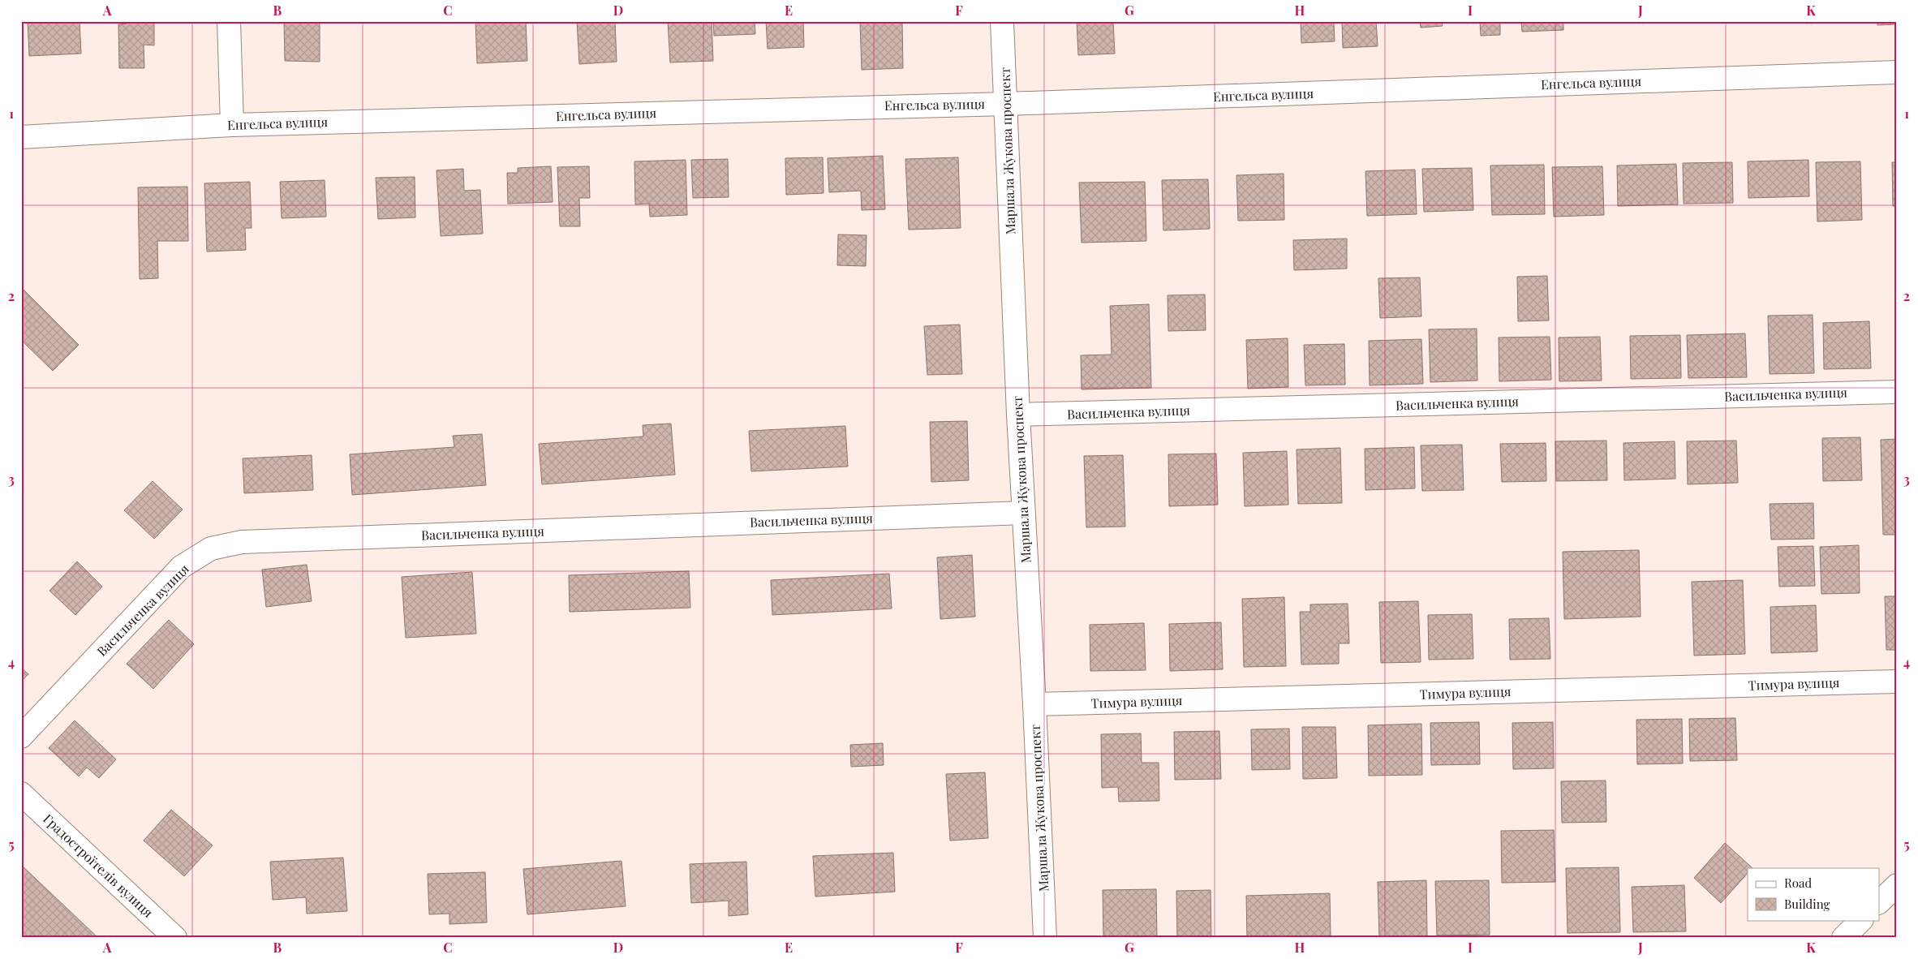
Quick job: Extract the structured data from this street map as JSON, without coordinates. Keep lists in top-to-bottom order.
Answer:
{
  "streets": {
    "street": [
      "Енгельса вулиця",
      "Маршала Жукова проспект",
      "Васильченка вулиця",
      "Тимура вулиця",
      "Градостроїтелiв вулиця"
    ]
  },
  "crossings": [
    ["Енгельса вулиця", "Маршала Жукова проспект"],
    ["Маршала Жукова проспект", "Васильченка вулиця"],
    ["Маршала Жукова проспект", "Тимура вулиця"]
  ],
  "legend": ["Road", "Building"],
  "grid": {
    "columns": [
      "A",
      "B",
      "C",
      "D",
      "E",
      "F",
      "G",
      "H",
      "I",
      "J",
      "K"
    ],
    "rows": [
      "1",
      "2",
      "3",
      "4",
      "5"
    ]
  }
}
